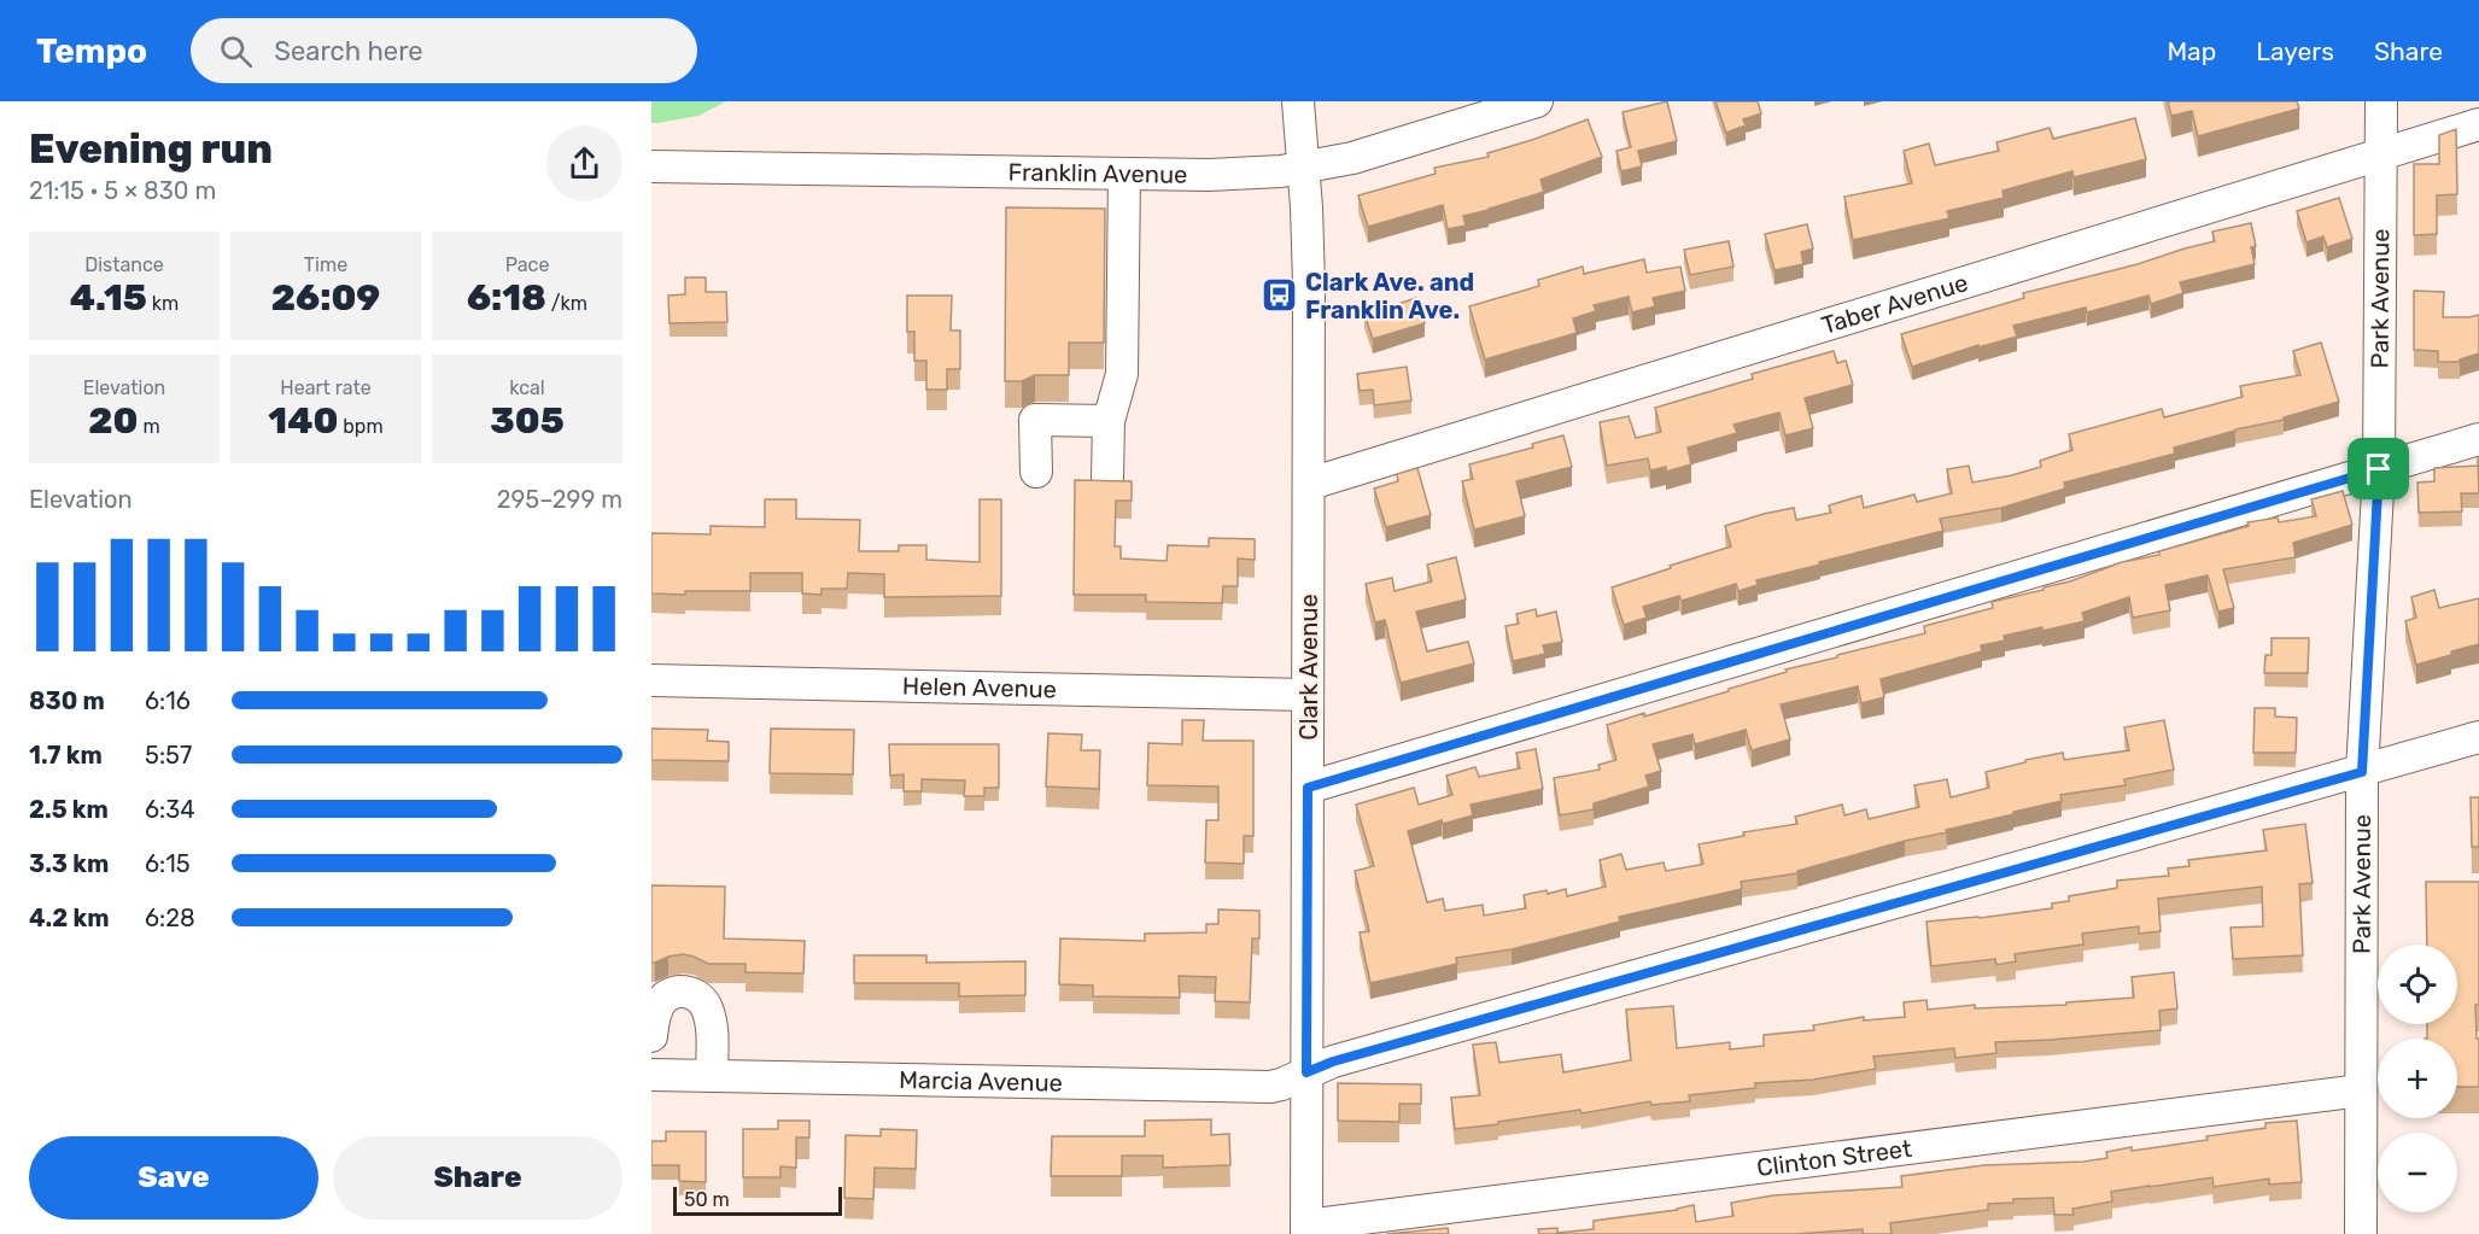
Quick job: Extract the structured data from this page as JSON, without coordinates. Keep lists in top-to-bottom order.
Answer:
{
  "streets": {
    "street": [
      "Franklin Avenue",
      "Park Avenue",
      "Taber Avenue",
      "Clark Avenue",
      "Helen Avenue",
      "Marcia Avenue",
      "Clinton Street"
    ]
  },
  "crossings": [
    ["Franklin Avenue", "Clark Avenue"],
    ["Park Avenue", "Taber Avenue"],
    ["Park Avenue", "Marcia Avenue"],
    ["Park Avenue", "Clinton Street"],
    ["Taber Avenue", "Clark Avenue"],
    ["Clark Avenue", "Helen Avenue"],
    ["Clark Avenue", "Marcia Avenue"],
    ["Clark Avenue", "Clinton Street"]
  ],
  "places": {
    "bus stop": ["Clark Ave. and Franklin Ave."]
  },
  "scale_bar": "50 m",
  "page": {
    "header": "Tempo",
    "search": "Search here",
    "nav": ["Map", "Layers", "Share"],
    "heading": ["Evening run", "21:15 · 5 × 830 m"],
    "stats": [
      ["Distance", "4.15 km"],
      ["Time", "26:09"],
      ["Pace", "6:18 /km"],
      ["Elevation", "20 m"],
      ["Heart rate", "140 bpm"],
      ["kcal", "305"]
    ],
    "chart": ["Elevation", "295–299 m"],
    "list": [
      {
        "name": "830 m",
        "note": "6:16"
      },
      {
        "name": "1.7 km",
        "note": "5:57"
      },
      {
        "name": "2.5 km",
        "note": "6:34"
      },
      {
        "name": "3.3 km",
        "note": "6:15"
      },
      {
        "name": "4.2 km",
        "note": "6:28"
      }
    ],
    "map_buttons": ["+", "−"],
    "buttons": ["Save", "Share"],
    "scale": "50 m"
  }
}
